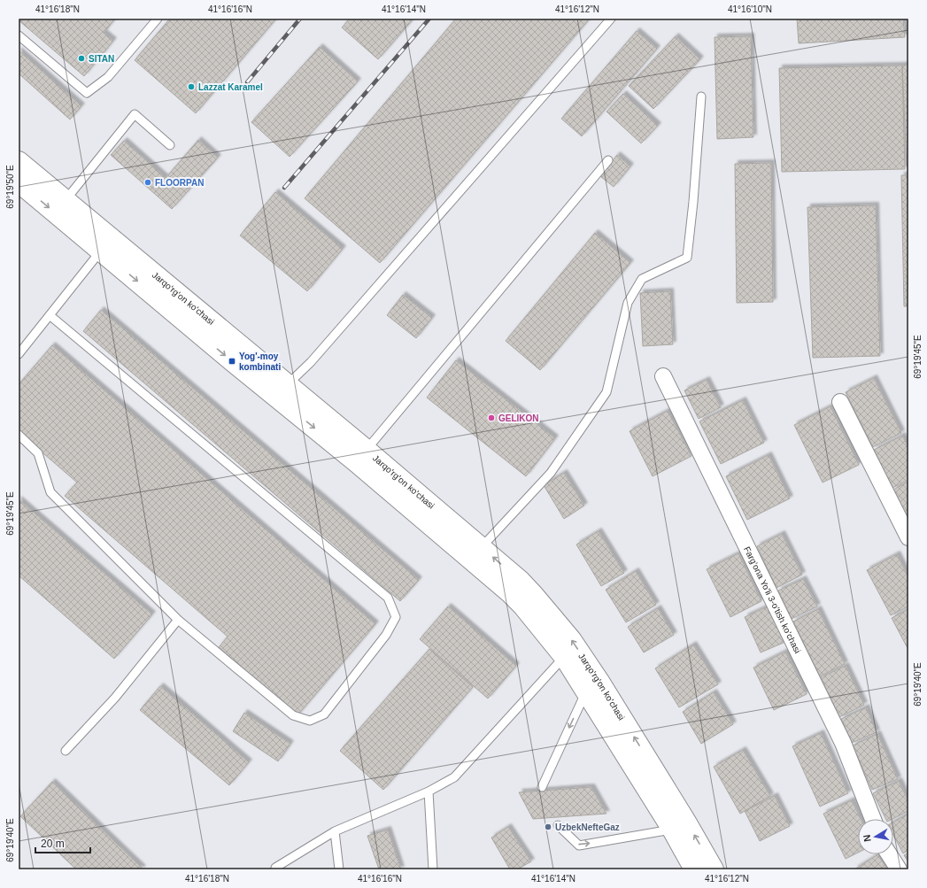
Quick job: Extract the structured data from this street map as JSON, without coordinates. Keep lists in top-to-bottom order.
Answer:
{
  "streets": {
    "main road": ["Jarqo'rg'on ko'chasi"],
    "street": ["Farg'ona Yo'li 3-o'tish ko'chasi"]
  },
  "places": {
    "other": [
      "SITAN",
      "Lazzat Karamel",
      "FLOORPAN",
      "GELIKON",
      "UzbekNefteGaz"
    ],
    "transit": ["Yog'-moy kombinati"]
  },
  "scale_bar": "20 m",
  "north": "left",
  "coordinates": [
    "41°16'18\"N",
    "41°16'16\"N",
    "41°16'14\"N",
    "41°16'12\"N",
    "41°16'10\"N",
    "69°19'50\"E",
    "69°19'45\"E",
    "69°19'40\"E"
  ]
}
